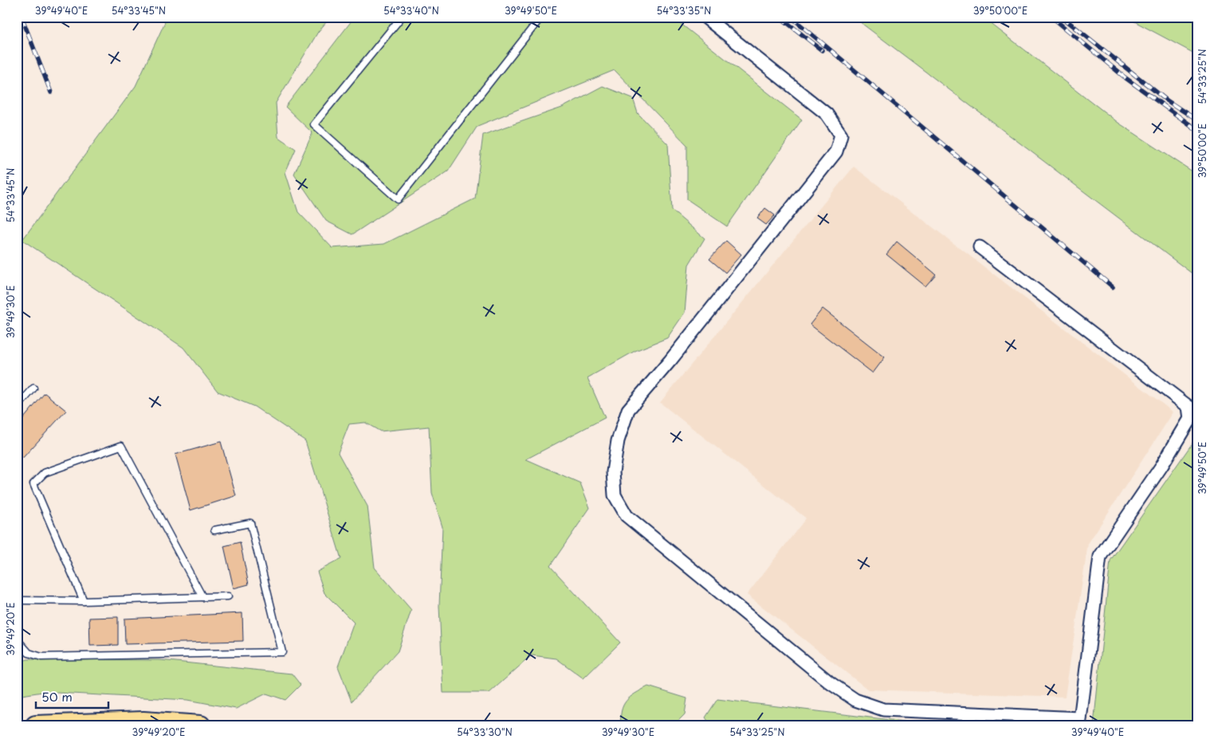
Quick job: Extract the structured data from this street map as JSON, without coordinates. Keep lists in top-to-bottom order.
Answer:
{
  "scale_bar": "50 m",
  "coordinates": [
    "39°49'40\"E",
    "54°33'45\"N",
    "54°33'40\"N",
    "39°49'50\"E",
    "54°33'35\"N",
    "39°50'00\"E",
    "54°33'25\"N",
    "39°49'30\"E",
    "39°49'20\"E",
    "54°33'30\"N"
  ]
}
